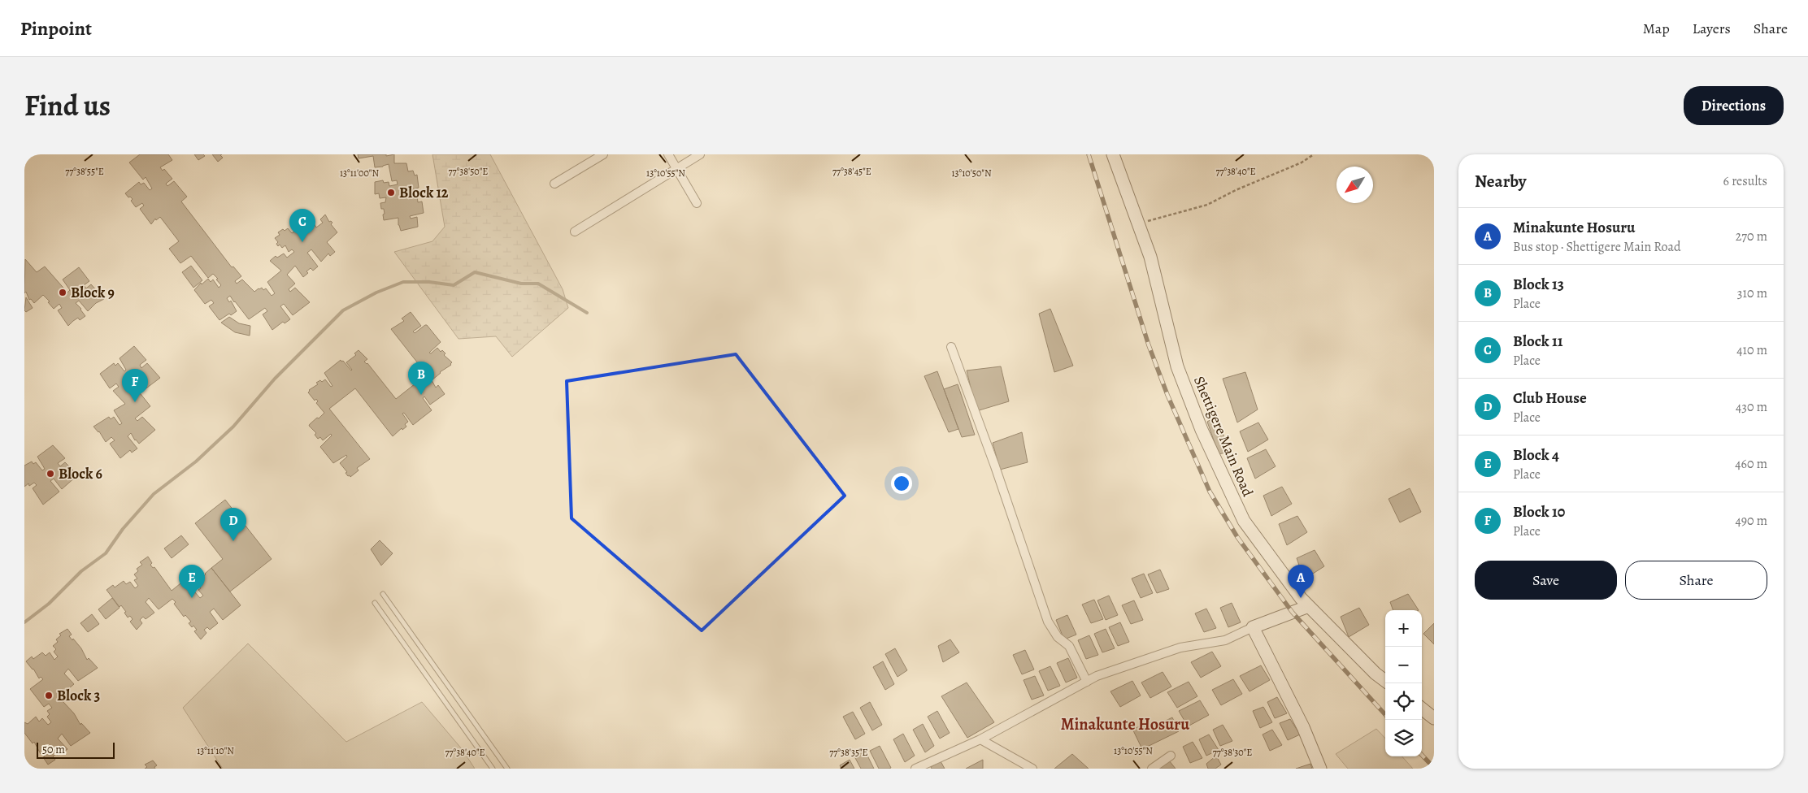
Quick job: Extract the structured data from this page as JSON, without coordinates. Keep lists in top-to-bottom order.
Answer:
{
  "streets": {
    "main road": ["Shettigere Main Road"]
  },
  "districts": ["Minakunte Hosuru"],
  "places": [
    "Block 12",
    "Block 9",
    "Block 6",
    "Block 3"
  ],
  "scale_bar": "50 m",
  "north": "bottom left",
  "page": {
    "header": "Pinpoint",
    "nav": ["Map", "Layers", "Share"],
    "title": "Find us",
    "buttons": [
      "Directions",
      ["Save", "Share"]
    ],
    "heading": ["Nearby", "6 results"],
    "list": [
      {
        "mark": "A",
        "name": "Minakunte Hosuru",
        "note": "Bus stop · Shettigere Main Road",
        "value": "270 m"
      },
      {
        "mark": "B",
        "name": "Block 13",
        "note": "Place",
        "value": "310 m"
      },
      {
        "mark": "C",
        "name": "Block 11",
        "note": "Place",
        "value": "410 m"
      },
      {
        "mark": "D",
        "name": "Club House",
        "note": "Place",
        "value": "430 m"
      },
      {
        "mark": "E",
        "name": "Block 4",
        "note": "Place",
        "value": "460 m"
      },
      {
        "mark": "F",
        "name": "Block 10",
        "note": "Place",
        "value": "490 m"
      }
    ],
    "pins": [
      "C",
      "B",
      "F",
      "D",
      "A",
      "E"
    ],
    "map_buttons": ["+", "−"],
    "scale": "50 m"
  },
  "coordinates": [
    "77°38'55\"E",
    "77°38'50\"E",
    "77°38'40\"E",
    "77°38'45\"E",
    "13°11'00\"N",
    "13°10'55\"N",
    "13°10'50\"N",
    "13°11'10\"N",
    "77°38'35\"E",
    "77°38'30\"E"
  ]
}
